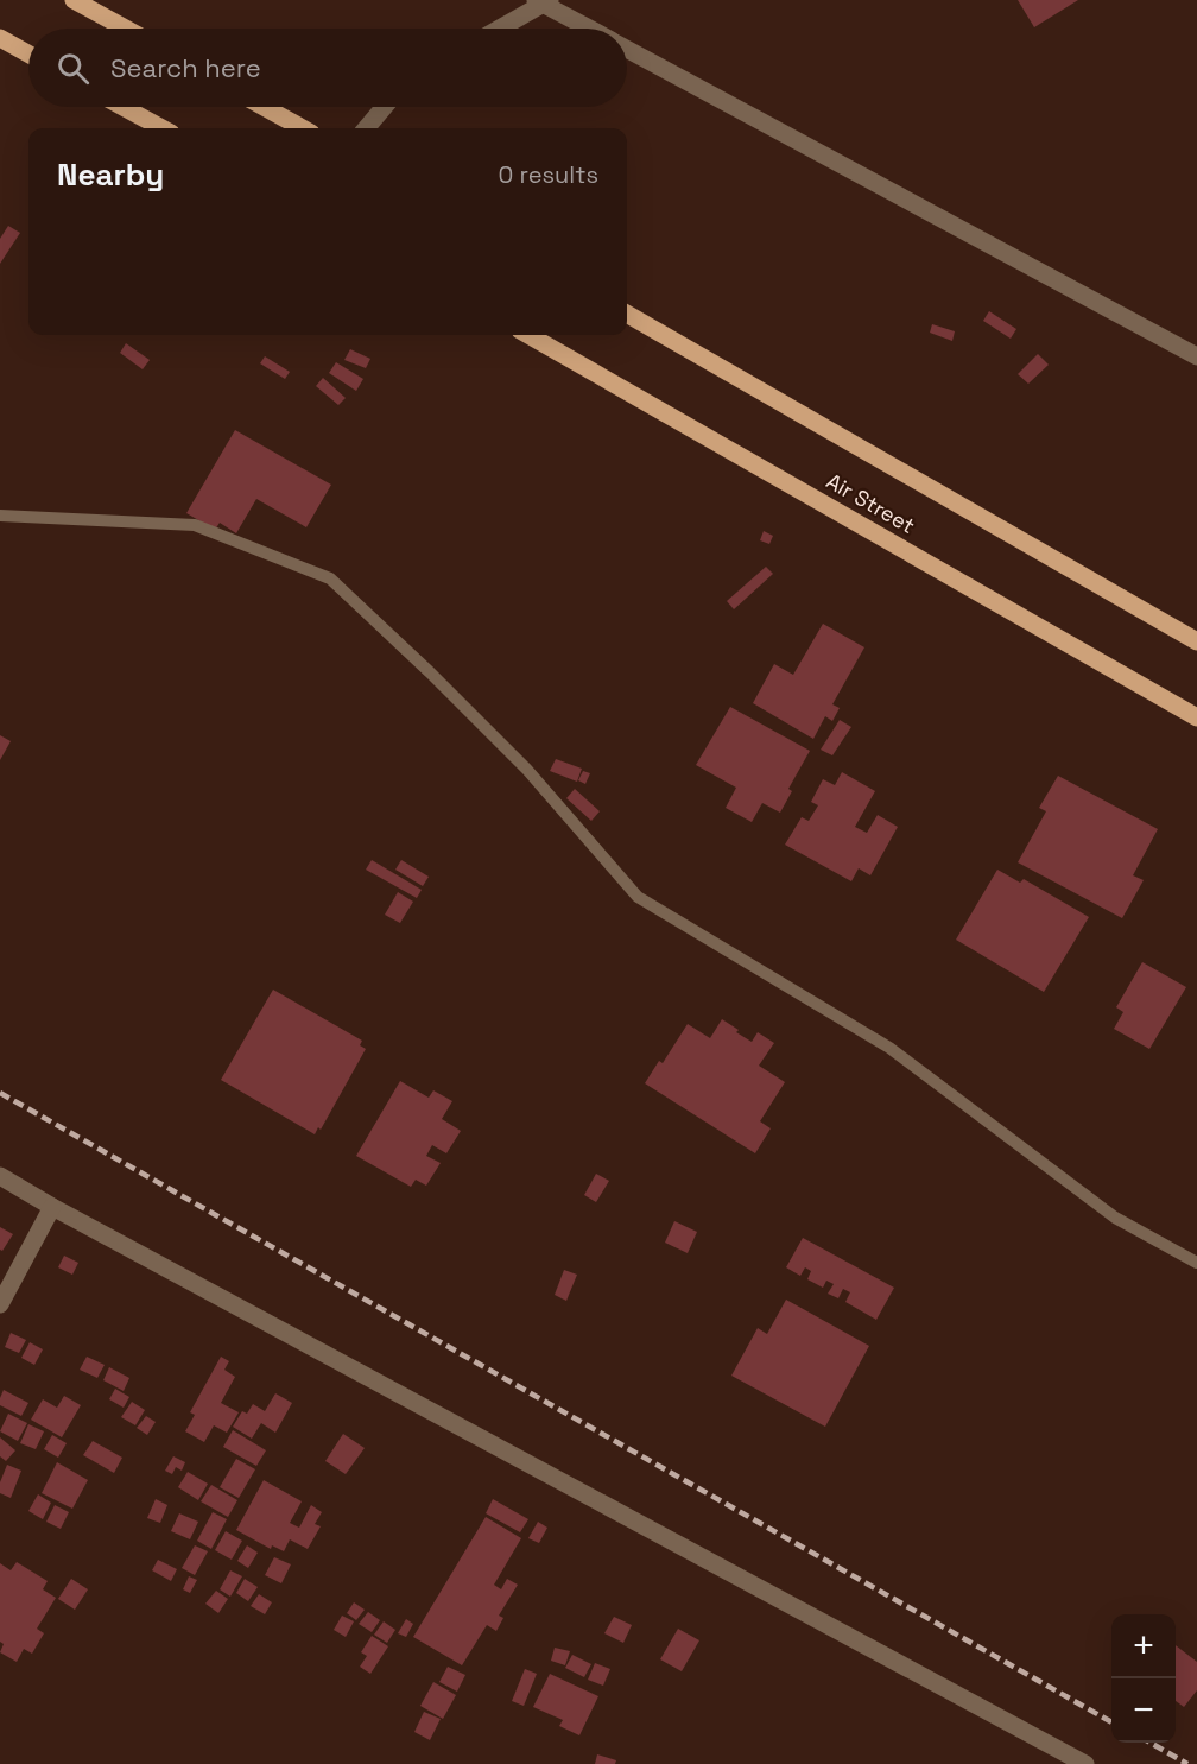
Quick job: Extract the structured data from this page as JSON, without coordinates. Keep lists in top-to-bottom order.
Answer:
{
  "streets": {
    "main road": ["Air Street"]
  },
  "page": {
    "search": "Search here",
    "heading": ["Nearby", "0 results"],
    "map_buttons": ["+", "−"]
  }
}
